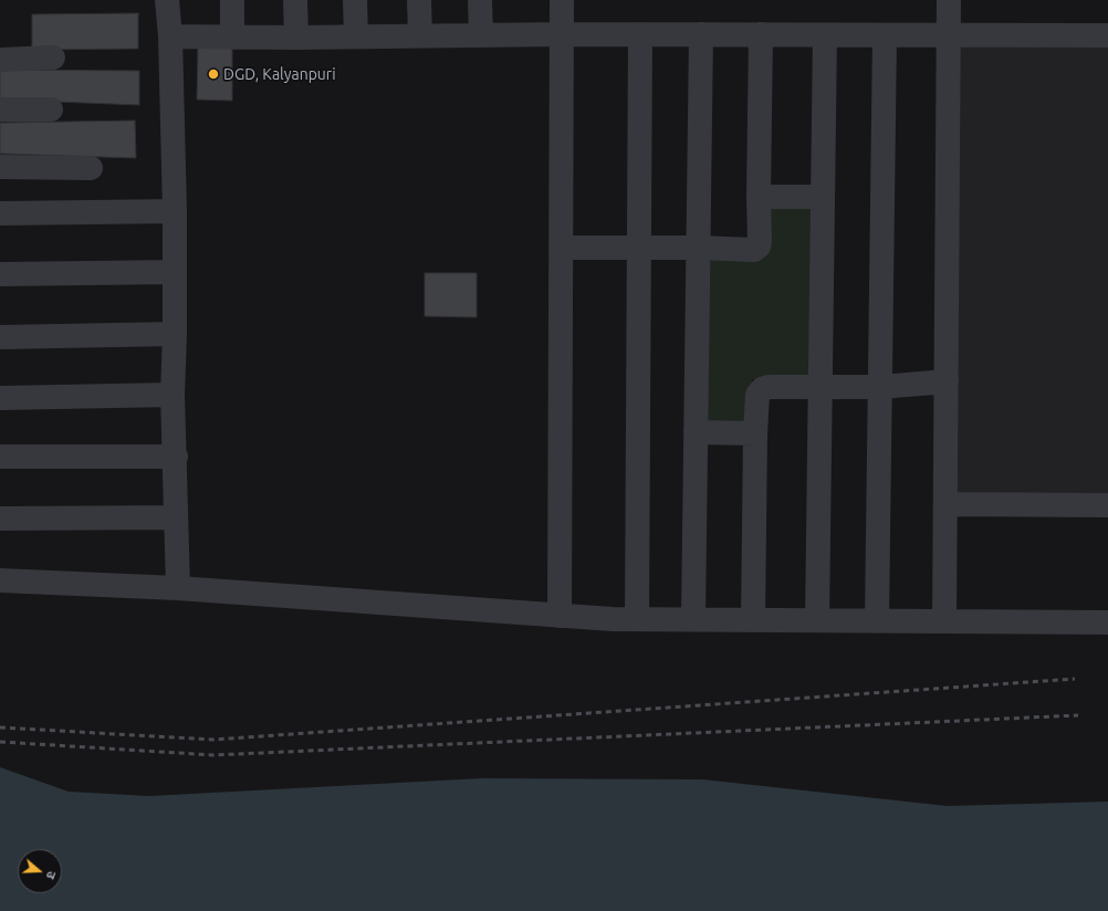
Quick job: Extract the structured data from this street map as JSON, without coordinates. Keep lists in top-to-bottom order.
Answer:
{
  "places": ["DGD, Kalyanpuri"],
  "north": "right"
}
